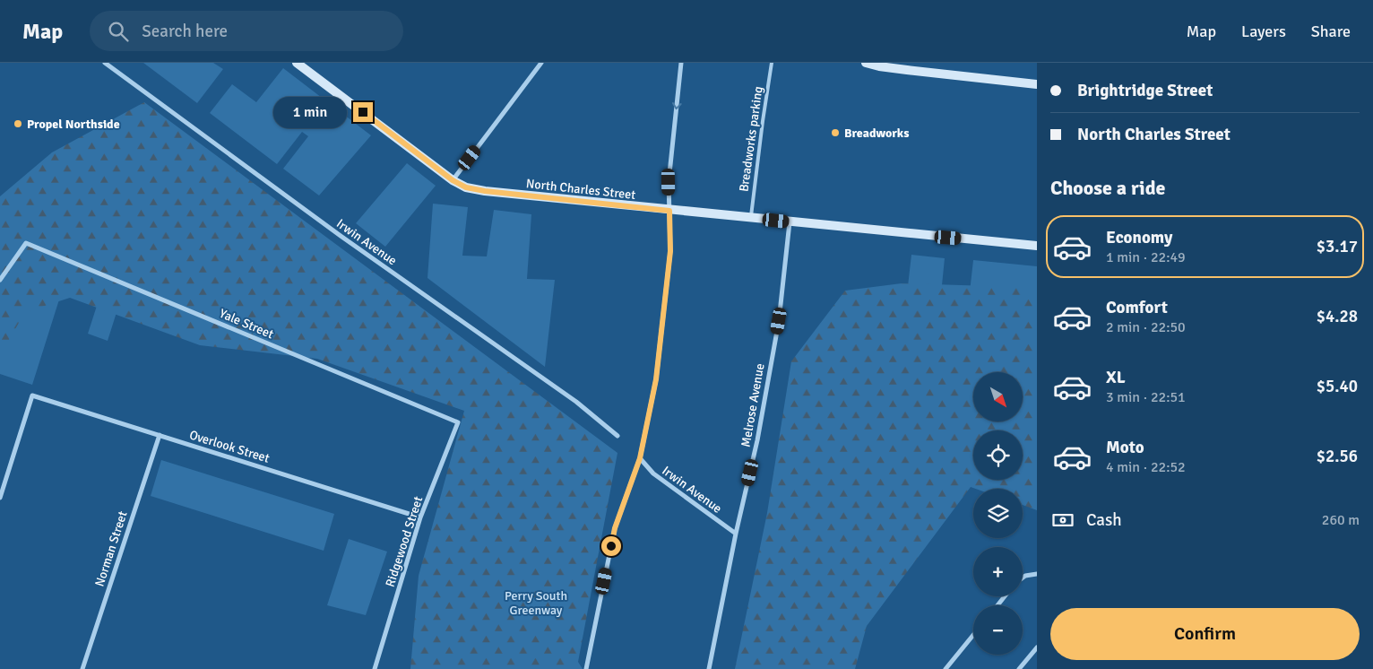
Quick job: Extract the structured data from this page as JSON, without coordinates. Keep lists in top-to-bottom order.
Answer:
{
  "streets": {
    "street": [
      "North Charles Street",
      "Irwin Avenue",
      "Yale Street",
      "Melrose Avenue",
      "Overlook Street",
      "Ridgewood Street",
      "Norman Street"
    ],
    "lane": ["Breadworks parking"]
  },
  "crossings": [
    ["Breadworks parking", "North Charles Street"],
    ["North Charles Street", "Melrose Avenue"],
    ["Irwin Avenue", "Melrose Avenue"],
    ["Yale Street", "Ridgewood Street"],
    ["Overlook Street", "Ridgewood Street"],
    ["Overlook Street", "Norman Street"]
  ],
  "parks": ["Perry South Greenway"],
  "places": ["Propel Northside", "Breadworks"],
  "north": "bottom right",
  "page": {
    "header": "Map",
    "search": "Search here",
    "nav": ["Map", "Layers", "Share"],
    "banner": ["Brightridge Street", "North Charles Street"],
    "bubble": "1 min",
    "heading": "Choose a ride",
    "list": [
      {
        "name": "Economy",
        "note": "1 min · 22:49",
        "value": "$3.17"
      },
      {
        "name": "Comfort",
        "note": "2 min · 22:50",
        "value": "$4.28"
      },
      {
        "name": "XL",
        "note": "3 min · 22:51",
        "value": "$5.40"
      },
      {
        "name": "Moto",
        "note": "4 min · 22:52",
        "value": "$2.56"
      }
    ],
    "map_buttons": ["+", "−"],
    "pay": ["Cash", "260 m"],
    "buttons": "Confirm"
  }
}
